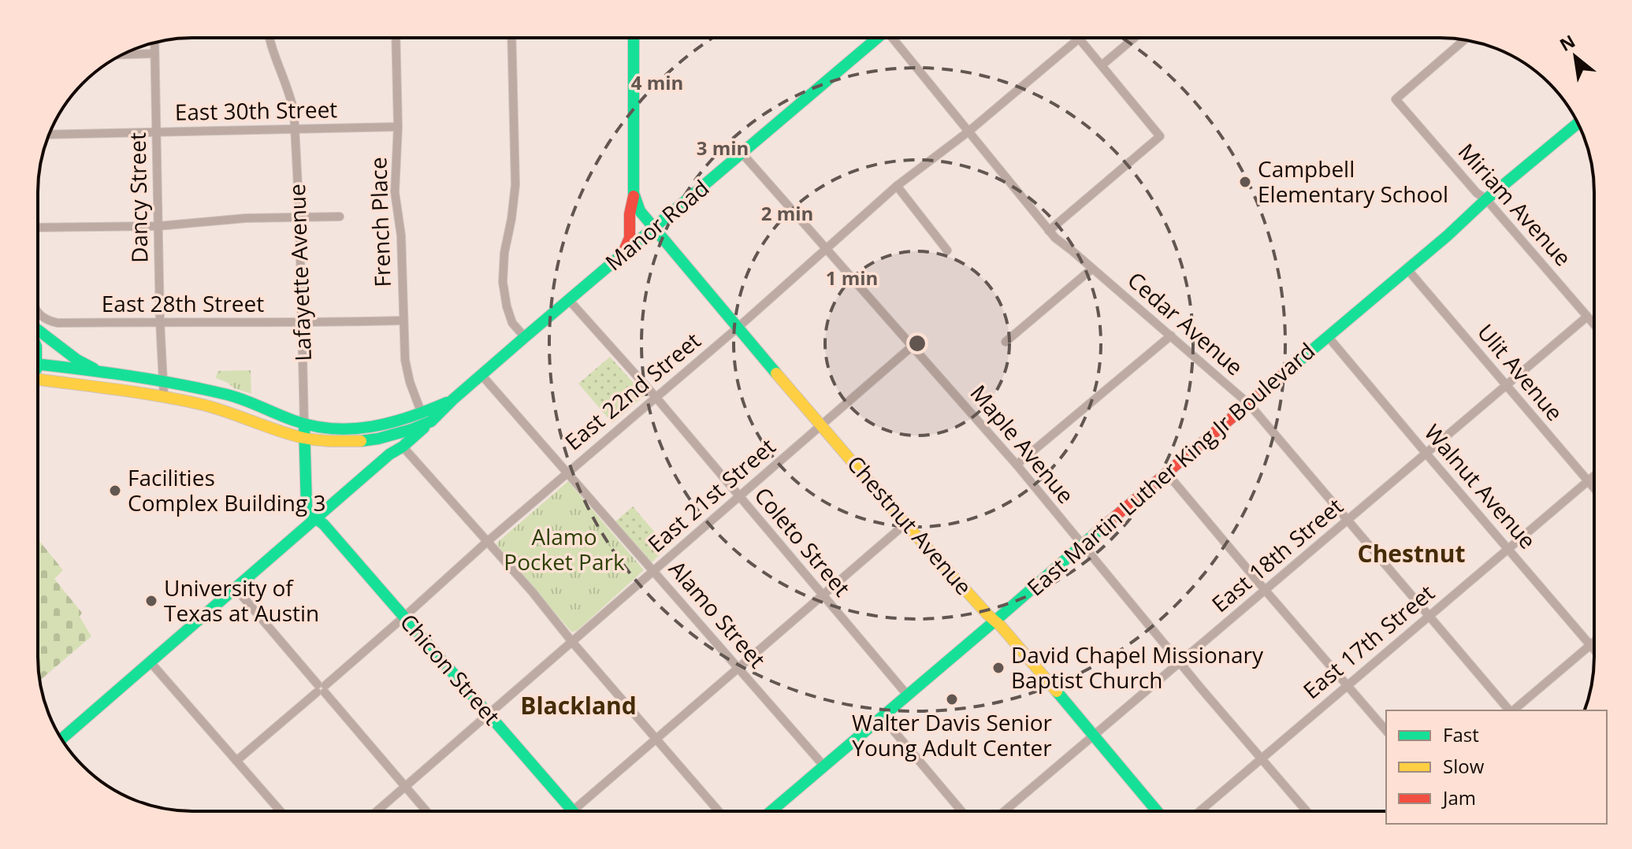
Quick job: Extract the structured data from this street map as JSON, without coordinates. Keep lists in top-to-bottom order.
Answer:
{
  "streets": {
    "main road": [
      "Manor Road",
      "Lafayette Avenue",
      "East Martin Luther King Jr Boulevard",
      "Chestnut Avenue",
      "Chicon Street"
    ],
    "street": [
      "East 30th Street",
      "Dancy Street",
      "Miriam Avenue",
      "French Place",
      "East 28th Street",
      "Cedar Avenue",
      "Ulit Avenue",
      "East 22nd Street",
      "Maple Avenue",
      "Walnut Avenue",
      "East 21st Street",
      "Coleto Street",
      "East 18th Street",
      "Alamo Street",
      "East 17th Street"
    ]
  },
  "crossings": [
    ["East 30th Street", "Dancy Street"],
    ["East 30th Street", "French Place"],
    ["East 30th Street", "Lafayette Avenue"],
    ["Dancy Street", "East 28th Street"],
    ["Miriam Avenue", "East Martin Luther King Jr Boulevard"],
    ["Miriam Avenue", "East 18th Street"],
    ["French Place", "Manor Road"],
    ["French Place", "East 28th Street"],
    ["Manor Road", "Maple Avenue"],
    ["Manor Road", "Chestnut Avenue"],
    ["Manor Road", "Coleto Street"],
    ["Manor Road", "Alamo Street"],
    ["Lafayette Avenue", "East 28th Street"],
    ["Lafayette Avenue", "Chicon Street"],
    ["Cedar Avenue", "East 22nd Street"],
    ["Cedar Avenue", "East Martin Luther King Jr Boulevard"],
    ["Cedar Avenue", "East 18th Street"],
    ["Cedar Avenue", "East 17th Street"],
    ["Ulit Avenue", "East Martin Luther King Jr Boulevard"],
    ["Ulit Avenue", "East 18th Street"],
    ["Ulit Avenue", "East 17th Street"],
    ["East 22nd Street", "Maple Avenue"],
    ["East 22nd Street", "Chestnut Avenue"],
    ["East 22nd Street", "Coleto Street"],
    ["East 22nd Street", "Alamo Street"],
    ["East 22nd Street", "Chicon Street"],
    ["Maple Avenue", "East Martin Luther King Jr Boulevard"],
    ["Maple Avenue", "East 21st Street"],
    ["Maple Avenue", "East 18th Street"],
    ["Maple Avenue", "East 17th Street"],
    ["East Martin Luther King Jr Boulevard", "Walnut Avenue"],
    ["East Martin Luther King Jr Boulevard", "Chestnut Avenue"],
    ["East Martin Luther King Jr Boulevard", "Coleto Street"],
    ["East Martin Luther King Jr Boulevard", "Alamo Street"],
    ["Walnut Avenue", "East 18th Street"],
    ["Walnut Avenue", "East 17th Street"],
    ["East 21st Street", "Chestnut Avenue"],
    ["East 21st Street", "Coleto Street"],
    ["East 21st Street", "Alamo Street"],
    ["East 21st Street", "Chicon Street"],
    ["Chestnut Avenue", "East 18th Street"]
  ],
  "districts": ["Chestnut", "Blackland"],
  "parks": ["Alamo Pocket Park"],
  "places": [
    "Campbell Elementary School",
    "Facilities Complex Building 3",
    "University of Texas at Austin",
    "David Chapel Missionary Baptist Church",
    "Walter Davis Senior Young Adult Center"
  ],
  "legend": ["Fast", "Slow", "Jam"],
  "north": "top left",
  "rings": [
    "4 min",
    "3 min",
    "2 min",
    "1 min"
  ]
}
